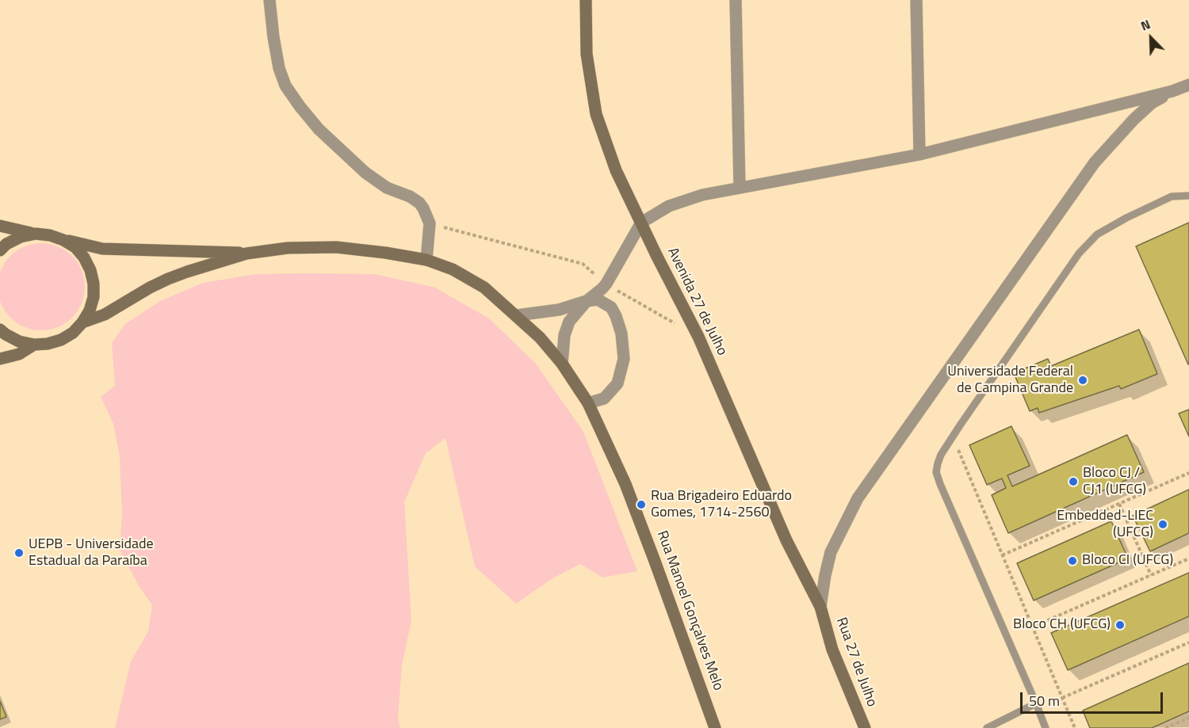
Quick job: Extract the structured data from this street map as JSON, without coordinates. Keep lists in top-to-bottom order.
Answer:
{
  "streets": {
    "street": ["Avenida 27 de Julho", "Rua Manoel Gonçalves Melo", "Rua 27 de Julho"]
  },
  "crossings": [
    ["Avenida 27 de Julho", "Rua 27 de Julho"]
  ],
  "places": [
    "Universidade Federal de Campina Grande",
    "Bloco CJ / CJ1 (UFCG)",
    "Rua Brigadeiro Eduardo Gomes, 1714-2560",
    "Embedded-LIEC (UFCG)",
    "UEPB - Universidade Estadual da Paraíba",
    "Bloco CI (UFCG)",
    "Bloco CH (UFCG)"
  ],
  "scale_bar": "50 m",
  "north": "top left"
}
